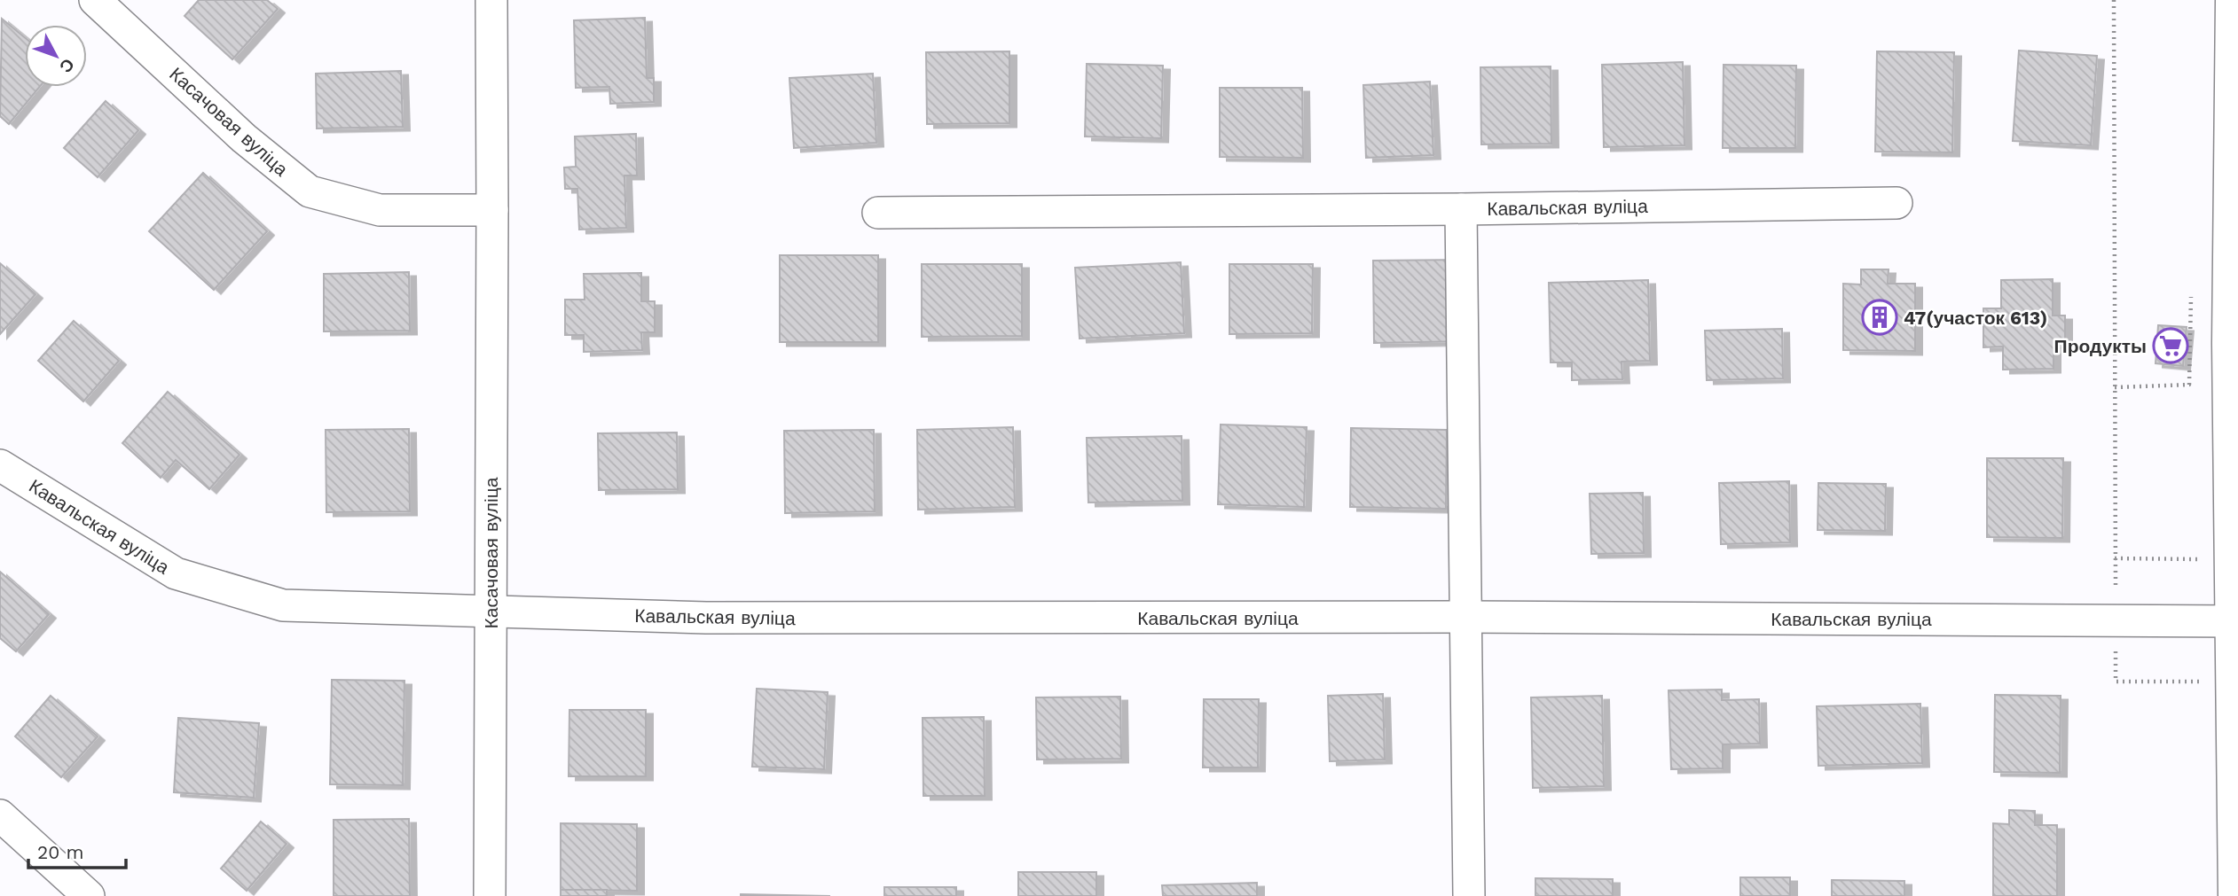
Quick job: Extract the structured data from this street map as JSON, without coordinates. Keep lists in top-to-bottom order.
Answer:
{
  "streets": {
    "street": ["Касачовая вуліца", "Кавальская вуліца"]
  },
  "crossings": [
    ["Касачовая вуліца", "Кавальская вуліца"]
  ],
  "places": {
    "building": ["47(участок 613)"],
    "supermarket": ["Продукты"]
  },
  "scale_bar": "20 m",
  "north": "bottom right"
}
